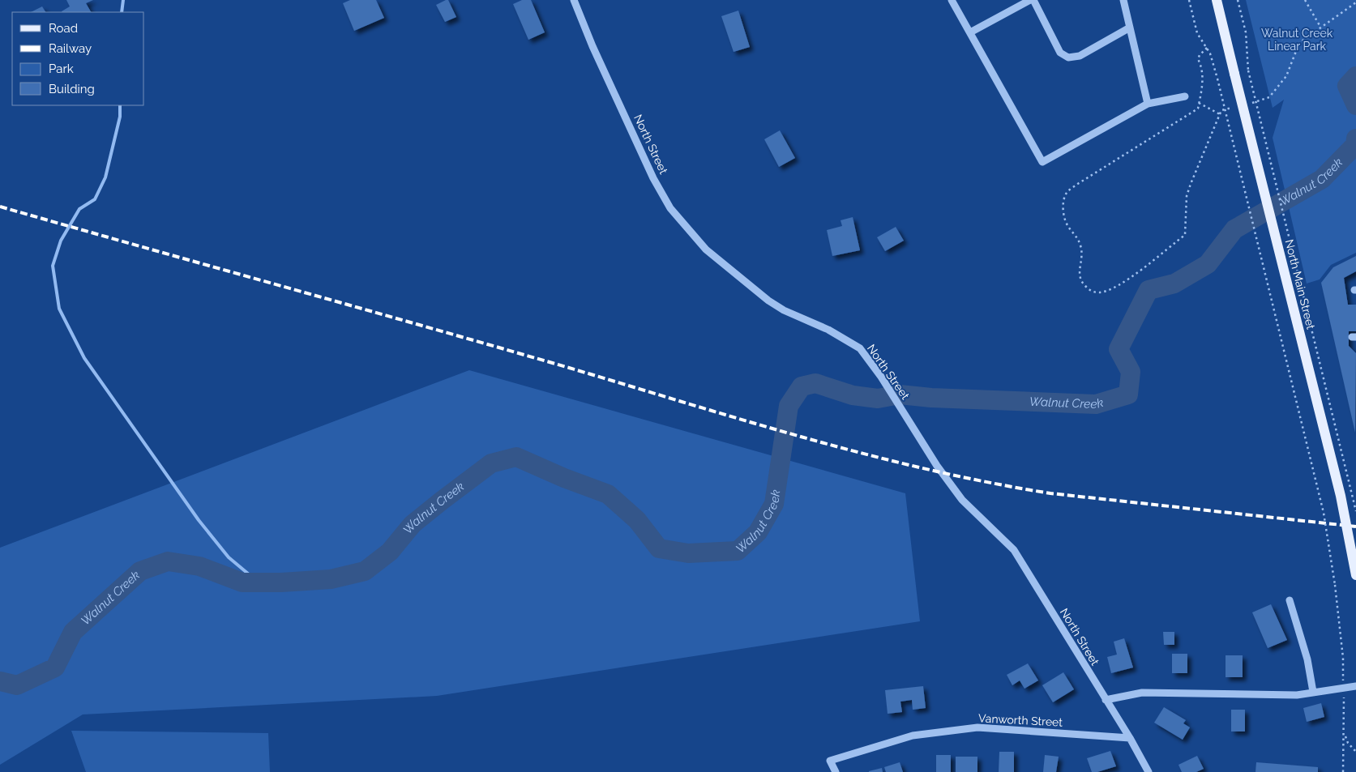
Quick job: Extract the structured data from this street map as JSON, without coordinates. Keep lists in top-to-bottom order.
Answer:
{
  "streets": {
    "main road": ["North Main Street"],
    "street": ["North Street", "Vanworth Street"]
  },
  "crossings": [
    ["North Street", "Vanworth Street"]
  ],
  "water": ["Walnut Creek"],
  "parks": ["Walnut Creek Linear Park"],
  "legend": [
    "Road",
    "Railway",
    "Park",
    "Building"
  ]
}
